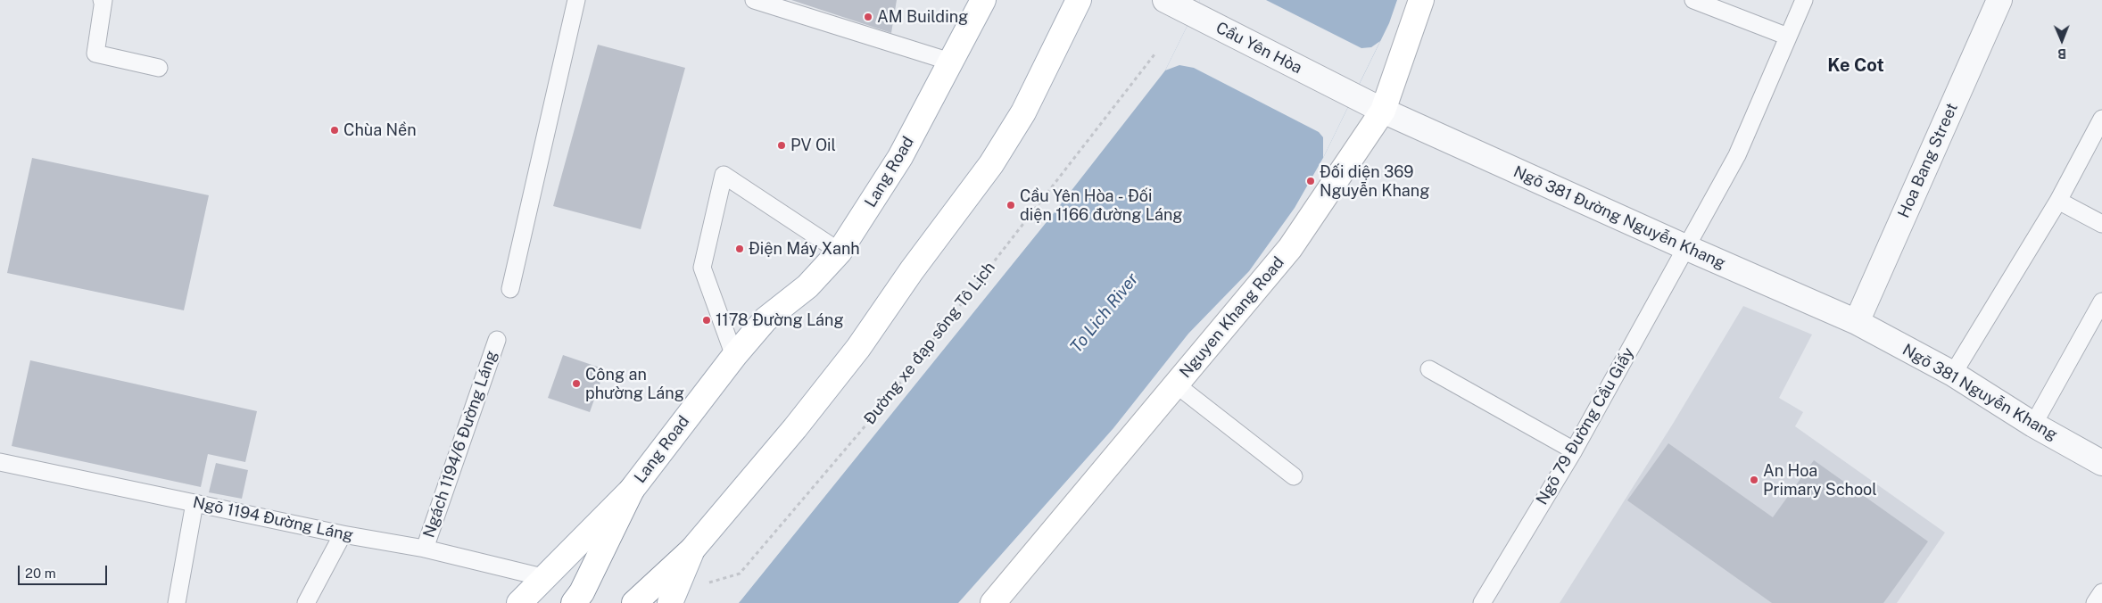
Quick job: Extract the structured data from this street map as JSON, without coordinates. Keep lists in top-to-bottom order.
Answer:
{
  "streets": {
    "main road": ["Lang Road", "Nguyen Khang Road"],
    "street": [
      "Cầu Yên Hòa",
      "Hoa Bang Street",
      "Ngõ 381 Đường Nguyễn Khang",
      "Ngõ 381 Nguyễn Khang"
    ],
    "lane": ["Ngõ 79 Đường Cầu Giấy", "Ngách 1194/6 Đường Láng", "Ngõ 1194 Đường Láng"],
    "path": ["Đường xe đạp sông Tô Lịch"]
  },
  "crossings": [
    ["Cầu Yên Hòa", "Ngõ 381 Đường Nguyễn Khang"],
    ["Cầu Yên Hòa", "Nguyen Khang Road"],
    ["Hoa Bang Street", "Ngõ 381 Đường Nguyễn Khang"],
    ["Hoa Bang Street", "Ngõ 381 Nguyễn Khang"],
    ["Lang Road", "Ngõ 1194 Đường Láng"],
    ["Ngõ 381 Đường Nguyễn Khang", "Nguyen Khang Road"],
    ["Ngõ 381 Đường Nguyễn Khang", "Ngõ 381 Nguyễn Khang"],
    ["Ngõ 381 Đường Nguyễn Khang", "Ngõ 79 Đường Cầu Giấy"],
    ["Ngách 1194/6 Đường Láng", "Ngõ 1194 Đường Láng"]
  ],
  "districts": ["Ke Cot"],
  "water": ["To Lich River"],
  "places": [
    "AM Building",
    "Chùa Nền",
    "PV Oil",
    "Đối diện 369 Nguyễn Khang",
    "Cầu Yên Hòa - Đối diện 1166 đường Láng",
    "Điện Máy Xanh",
    "1178 Đường Láng",
    "Công an phường Láng",
    "An Hoa Primary School"
  ],
  "scale_bar": "20 m",
  "north": "bottom"
}
